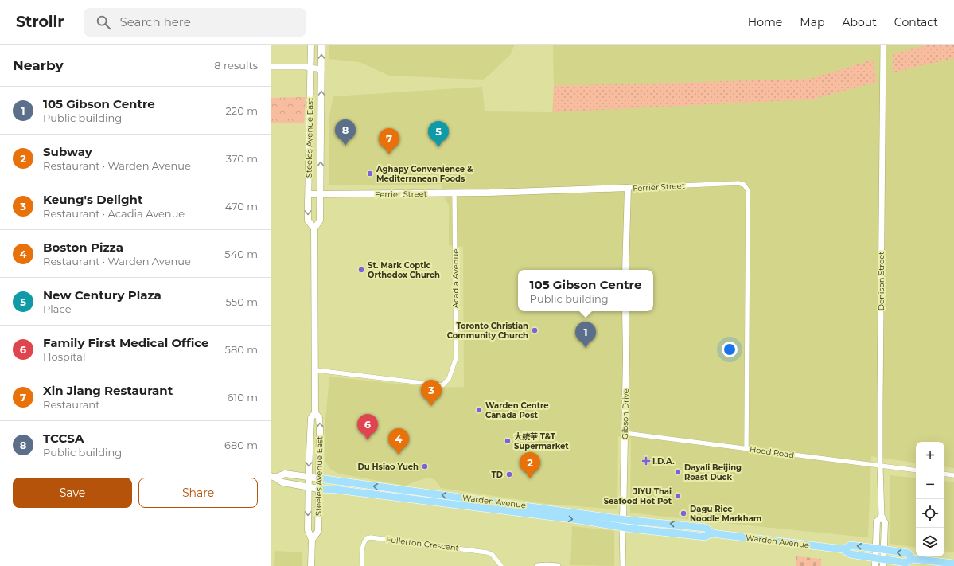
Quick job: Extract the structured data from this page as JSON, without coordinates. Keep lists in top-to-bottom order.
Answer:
{
  "streets": {
    "main road": [
      "Steeles Avenue East",
      "Ferrier Street",
      "Denison Street",
      "Gibson Drive",
      "Warden Avenue"
    ],
    "street": ["Acadia Avenue", "Hood Road", "Fullerton Crescent"]
  },
  "crossings": [
    ["Steeles Avenue East", "Ferrier Street"],
    ["Steeles Avenue East", "Acadia Avenue"],
    ["Steeles Avenue East", "Warden Avenue"],
    ["Ferrier Street", "Acadia Avenue"],
    ["Ferrier Street", "Hood Road"],
    ["Denison Street", "Hood Road"],
    ["Denison Street", "Warden Avenue"],
    ["Gibson Drive", "Hood Road"],
    ["Gibson Drive", "Warden Avenue"]
  ],
  "places": {
    "other": [
      "Aghapy Convenience & Mediterranean Foods",
      "St. Mark Coptic Orthodox Church",
      "Toronto Christian Community Church",
      "Warden Centre Canada Post",
      "大統華 T&T Supermarket",
      "Du Hsiao Yueh",
      "Dayali Beijing Roast Duck",
      "TD",
      "JIYU Thai Seafood Hot Pot",
      "Dagu Rice Noodle Markham"
    ],
    "health": ["I.D.A."]
  },
  "page": {
    "header": "Strollr",
    "search": "Search here",
    "nav": [
      "Home",
      "Map",
      "About",
      "Contact"
    ],
    "heading": ["Nearby", "8 results"],
    "list": [
      {
        "mark": "1",
        "name": "105 Gibson Centre",
        "note": "Public building",
        "value": "220 m"
      },
      {
        "mark": "2",
        "name": "Subway",
        "note": "Restaurant · Warden Avenue",
        "value": "370 m"
      },
      {
        "mark": "3",
        "name": "Keung's Delight",
        "note": "Restaurant · Acadia Avenue",
        "value": "470 m"
      },
      {
        "mark": "4",
        "name": "Boston Pizza",
        "note": "Restaurant · Warden Avenue",
        "value": "540 m"
      },
      {
        "mark": "5",
        "name": "New Century Plaza",
        "note": "Place",
        "value": "550 m"
      },
      {
        "mark": "6",
        "name": "Family First Medical Office",
        "note": "Hospital",
        "value": "580 m"
      },
      {
        "mark": "7",
        "name": "Xin Jiang Restaurant",
        "note": "Restaurant",
        "value": "610 m"
      },
      {
        "mark": "8",
        "name": "TCCSA",
        "note": "Public building",
        "value": "680 m"
      }
    ],
    "pins": [
      "8",
      "5",
      "7",
      "1",
      "3",
      "6",
      "4",
      "2"
    ],
    "popup": ["105 Gibson Centre", "Public building"],
    "map_buttons": ["+", "−"],
    "buttons": ["Save", "Share"]
  }
}
